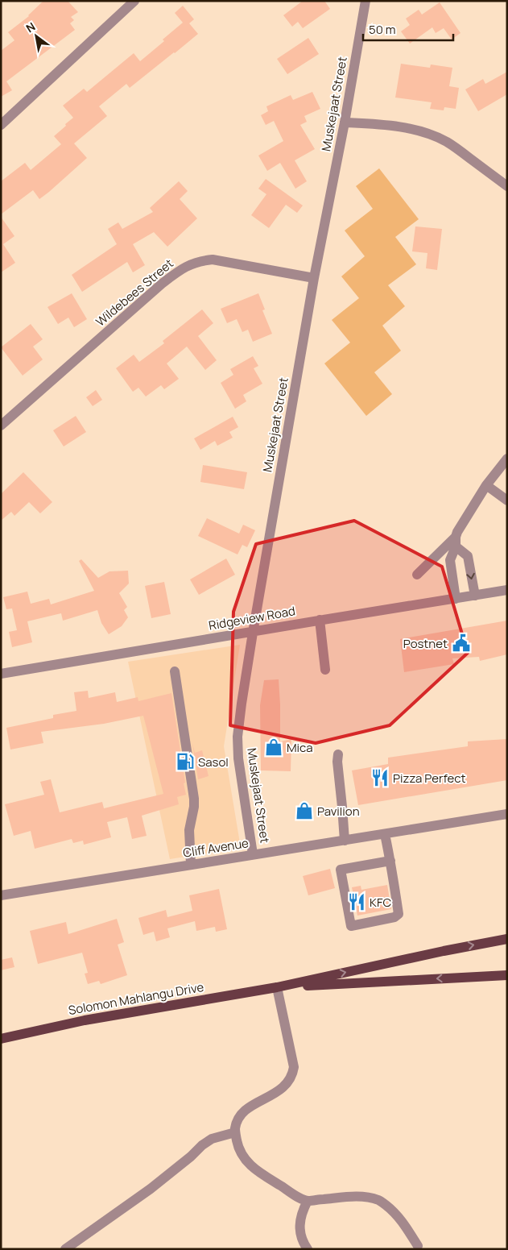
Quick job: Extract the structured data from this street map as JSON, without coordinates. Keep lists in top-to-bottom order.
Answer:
{
  "streets": {
    "main road": ["Solomon Mahlangu Drive"],
    "street": [
      "Muskejaat Street",
      "Wildebees Street",
      "Ridgeview Road",
      "Cliff Avenue"
    ]
  },
  "crossings": [
    ["Muskejaat Street", "Wildebees Street"],
    ["Muskejaat Street", "Ridgeview Road"],
    ["Muskejaat Street", "Cliff Avenue"]
  ],
  "places": {
    "public building": ["Postnet"],
    "shop": ["Mica", "Pavilion"],
    "fuel station": ["Sasol"],
    "restaurant": ["Pizza Perfect", "KFC"]
  },
  "scale_bar": "50 m",
  "north": "top left"
}
